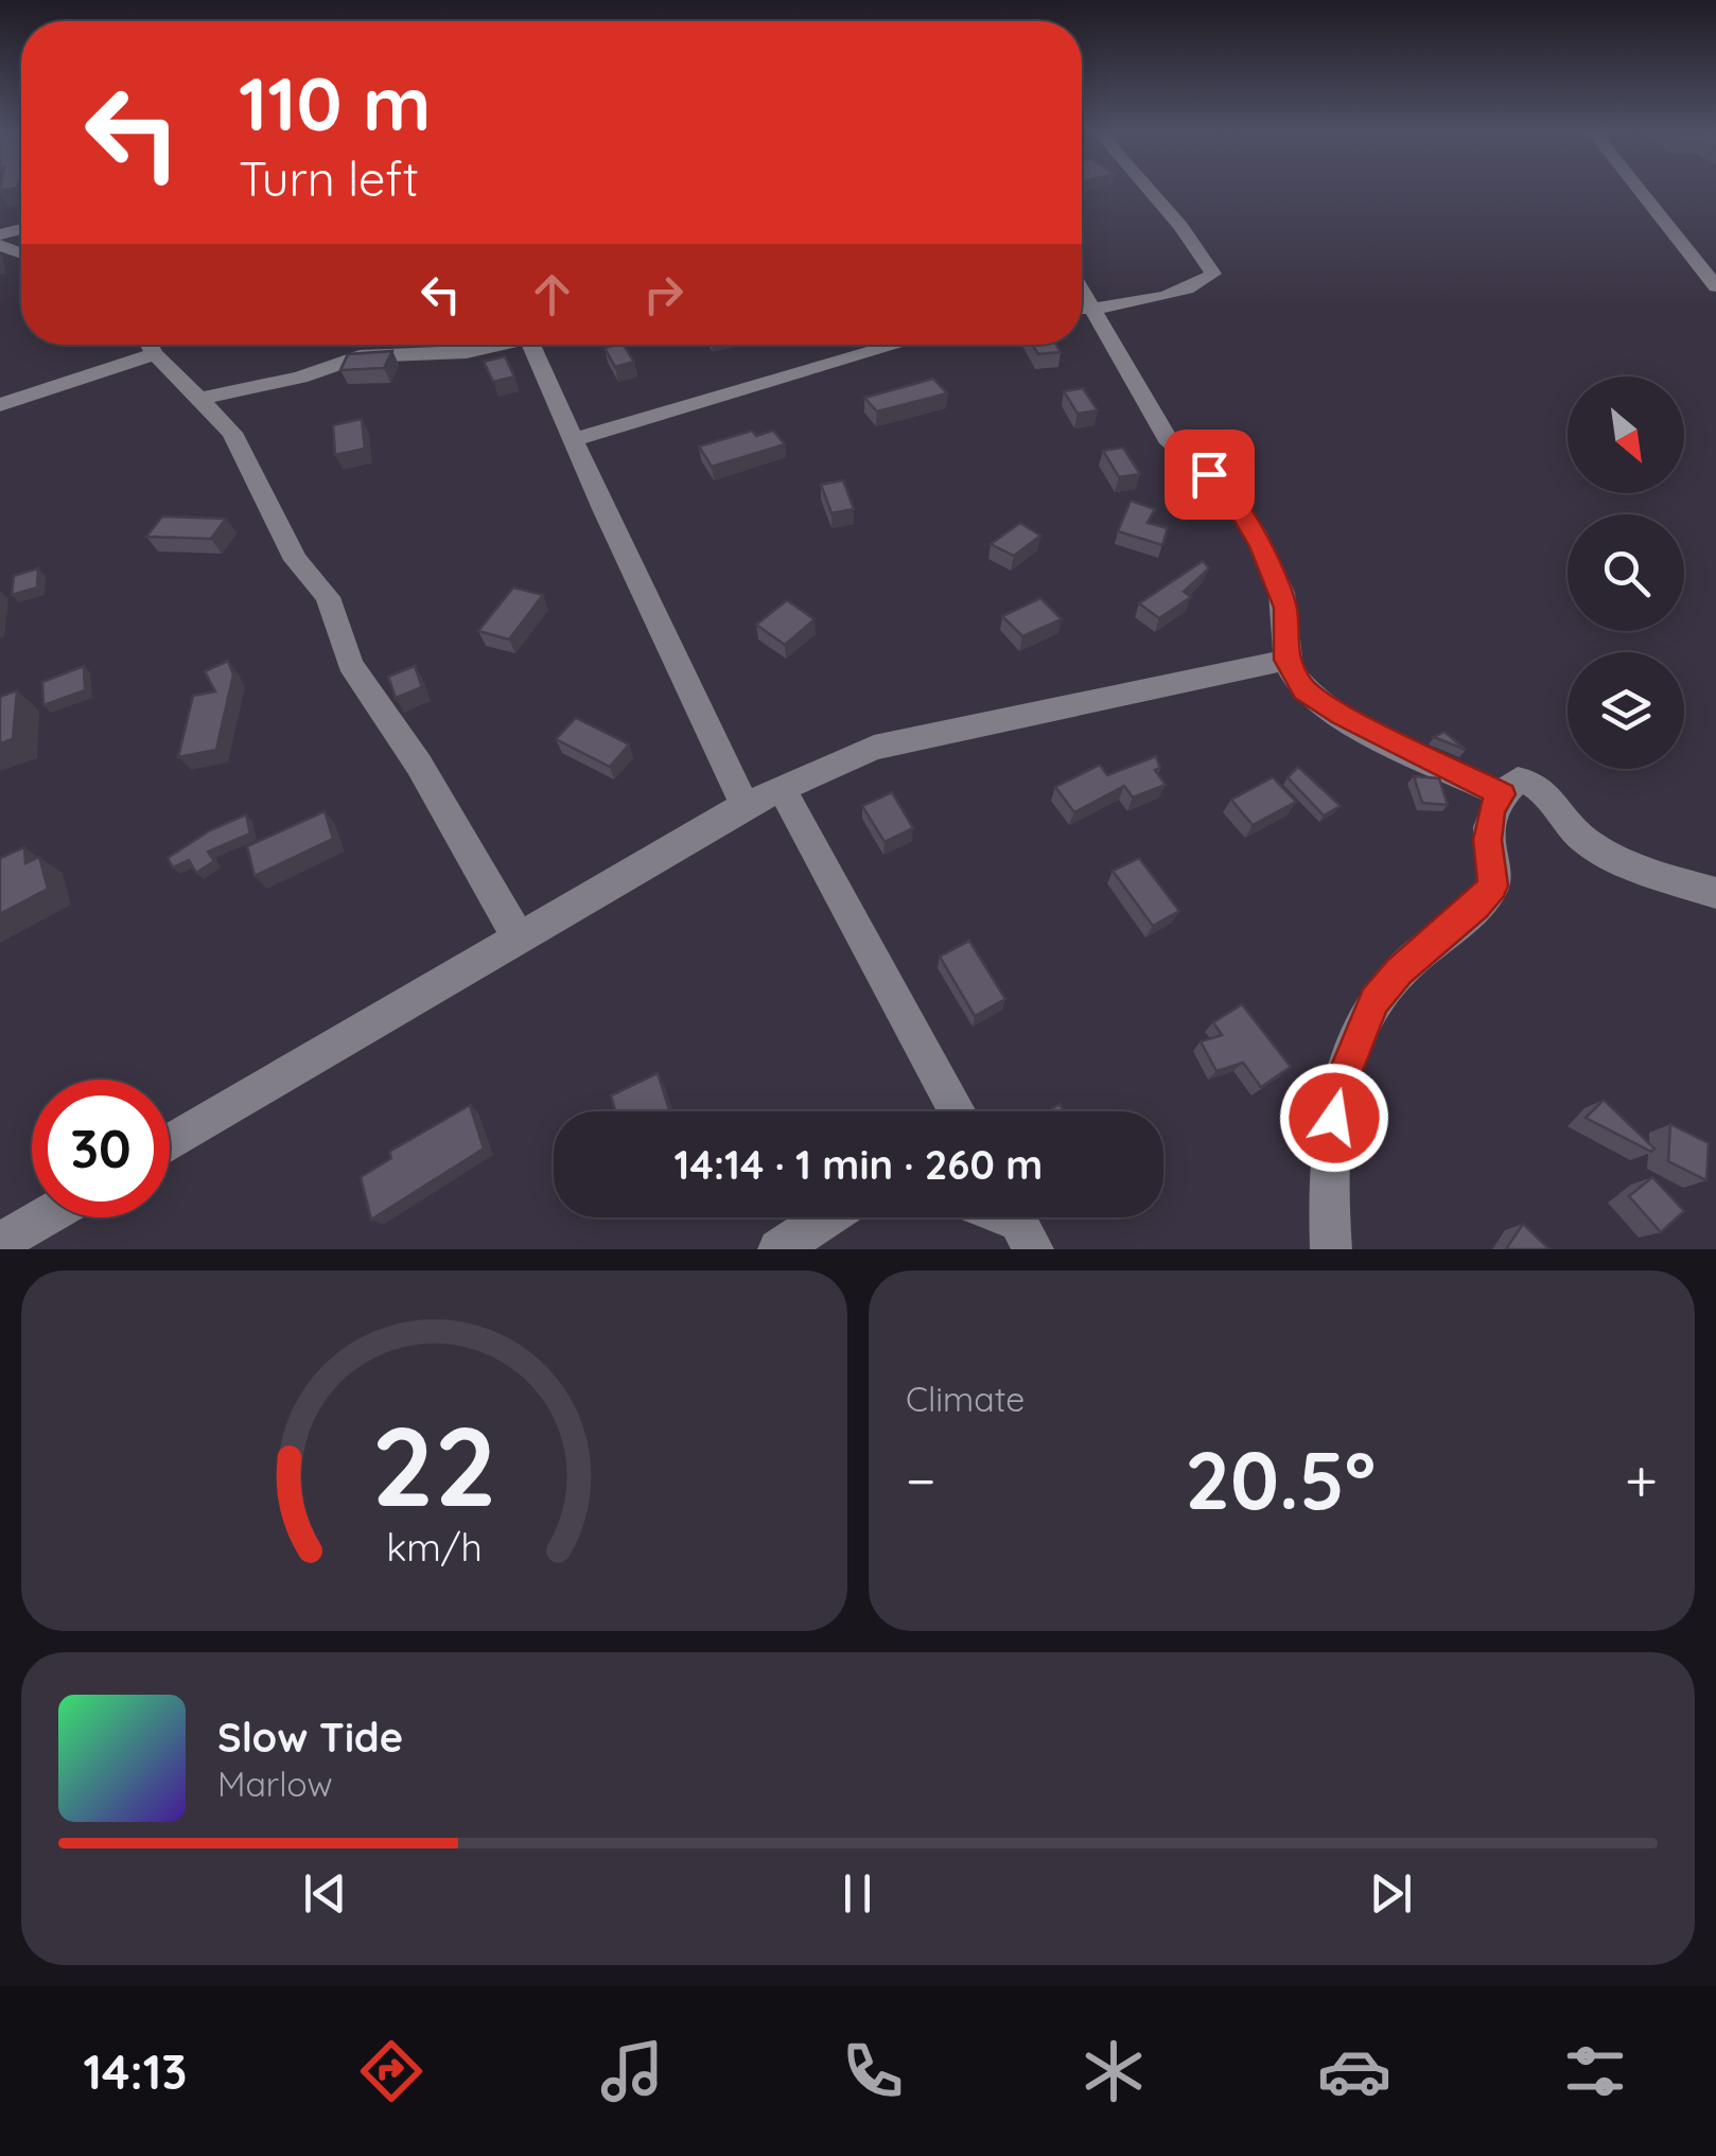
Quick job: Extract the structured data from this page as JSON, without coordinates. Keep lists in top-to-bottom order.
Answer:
{
  "north": "bottom right",
  "page": {
    "turn": ["110 m", "Turn left"],
    "limit": "30",
    "trip": "14:14 · 1 min · 260 m",
    "tile": "Climate",
    "heat": ["−", "20.5°", "+"],
    "song": ["Slow Tide", "Marlow"],
    "tabs": "14:13",
    "gauge": ["22", "km/h"]
  }
}
